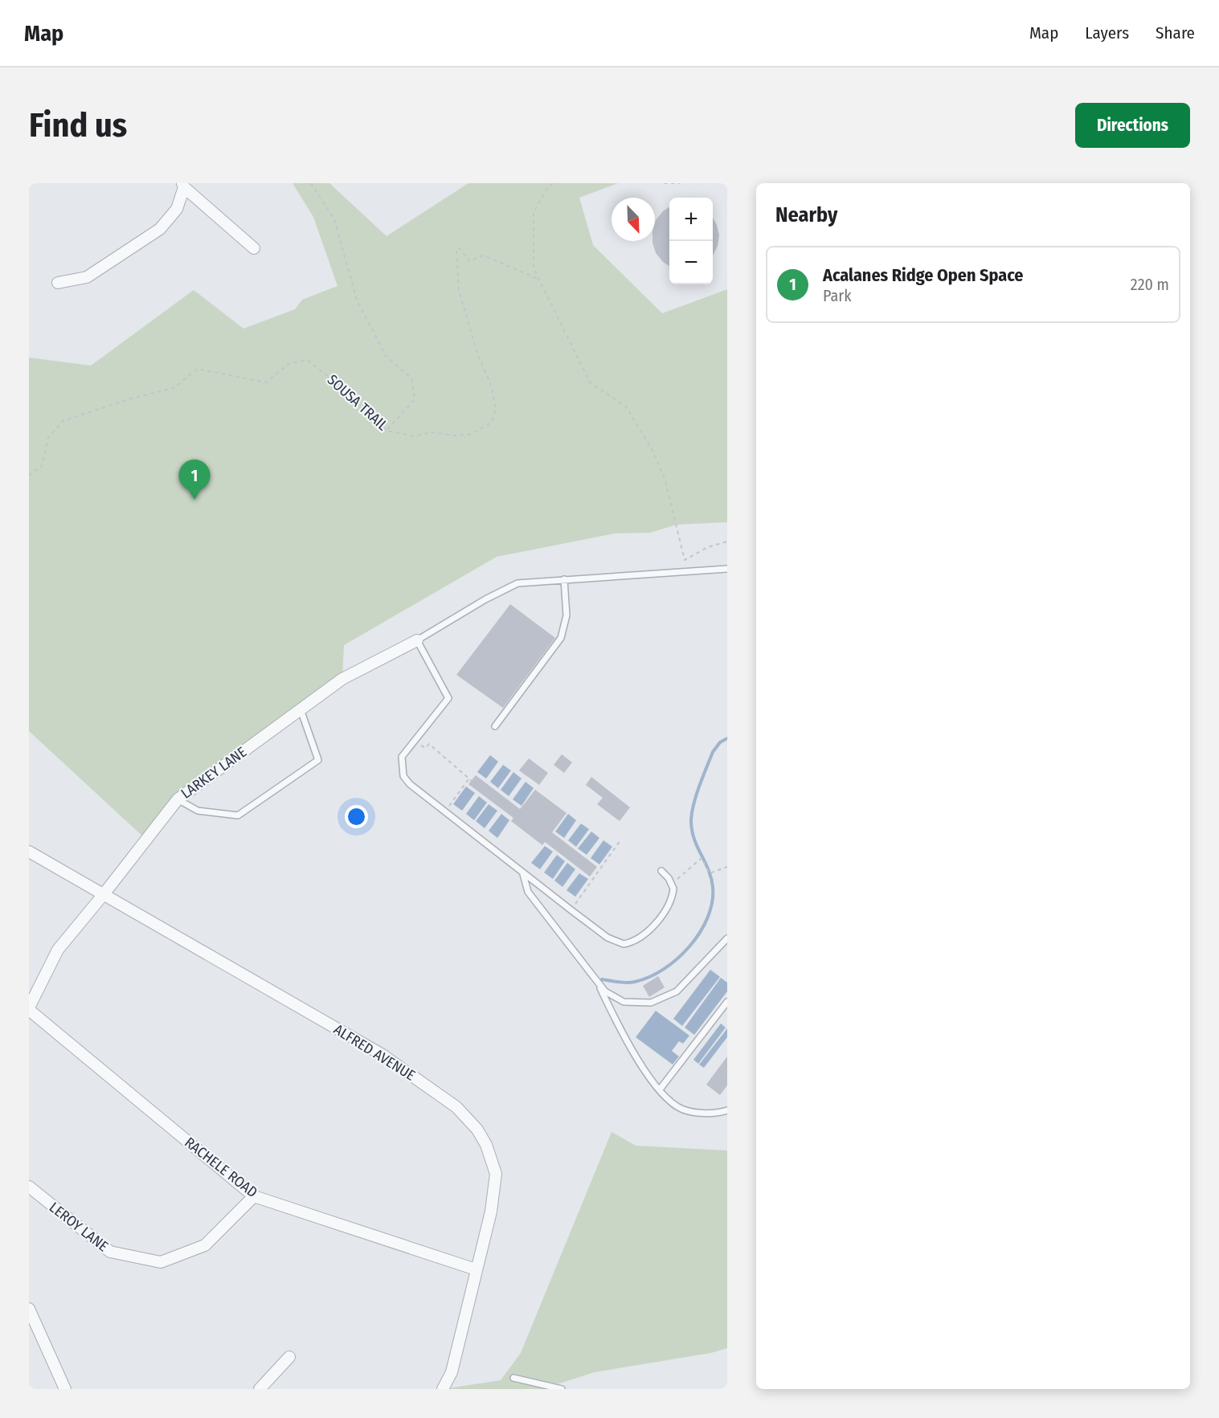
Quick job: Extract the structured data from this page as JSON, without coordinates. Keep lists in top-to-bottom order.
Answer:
{
  "streets": {
    "street": [
      "LARKEY LANE",
      "ALFRED AVENUE",
      "RACHELE ROAD",
      "LEROY LANE"
    ],
    "path": ["SOUSA TRAIL"]
  },
  "crossings": [
    ["LARKEY LANE", "ALFRED AVENUE"],
    ["LARKEY LANE", "RACHELE ROAD"],
    ["ALFRED AVENUE", "RACHELE ROAD"],
    ["RACHELE ROAD", "LEROY LANE"]
  ],
  "north": "bottom right",
  "page": {
    "header": "Map",
    "nav": ["Map", "Layers", "Share"],
    "buttons": "Directions",
    "title": "Find us",
    "heading": "Nearby",
    "map_buttons": ["+", "−"],
    "list": [
      {
        "mark": "1",
        "name": "Acalanes Ridge Open Space",
        "note": "Park",
        "value": "220 m"
      }
    ],
    "pins": "1"
  }
}
